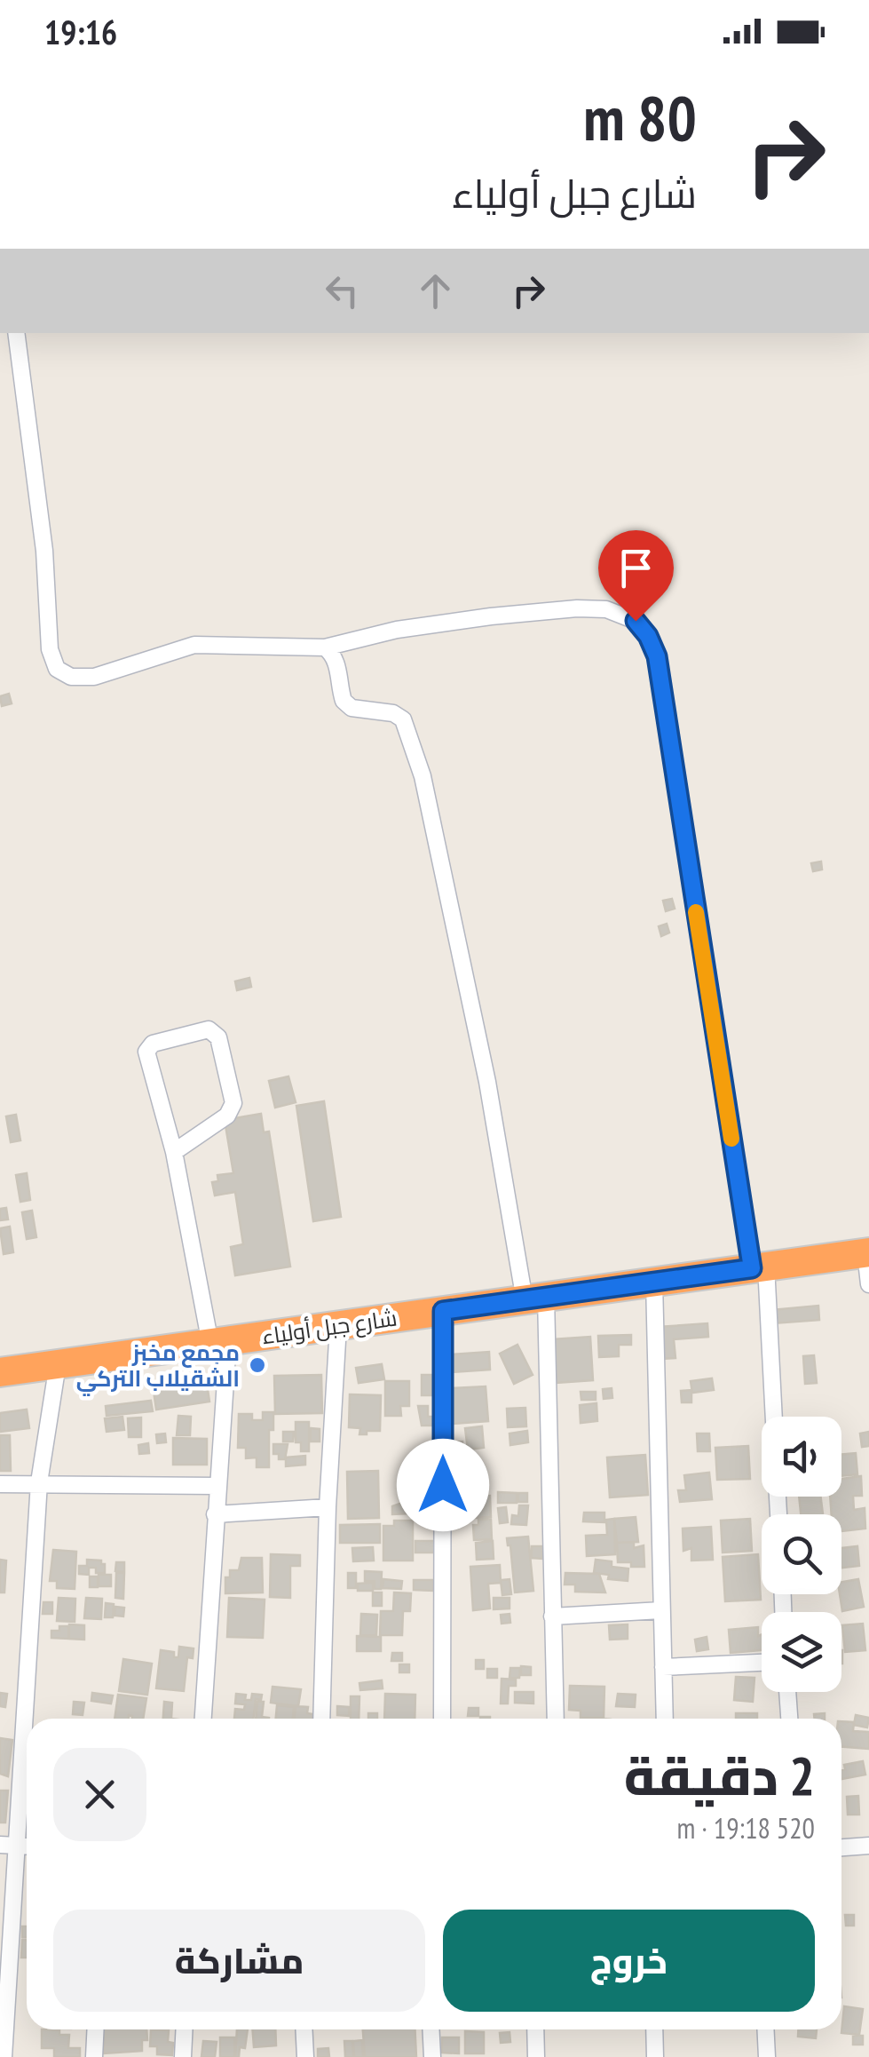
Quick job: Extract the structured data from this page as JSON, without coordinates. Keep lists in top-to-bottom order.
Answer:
{
  "streets": {
    "highway": ["شارع جبل أولياء"]
  },
  "places": ["مجمع مخبز الشقيلاب التركي"],
  "page": {
    "status": "19:16",
    "turn": ["80 m", "شارع جبل أولياء"],
    "heading": ["2 دقيقة", "520 m · 19:18"],
    "buttons": ["خروج", "مشاركة"]
  }
}
